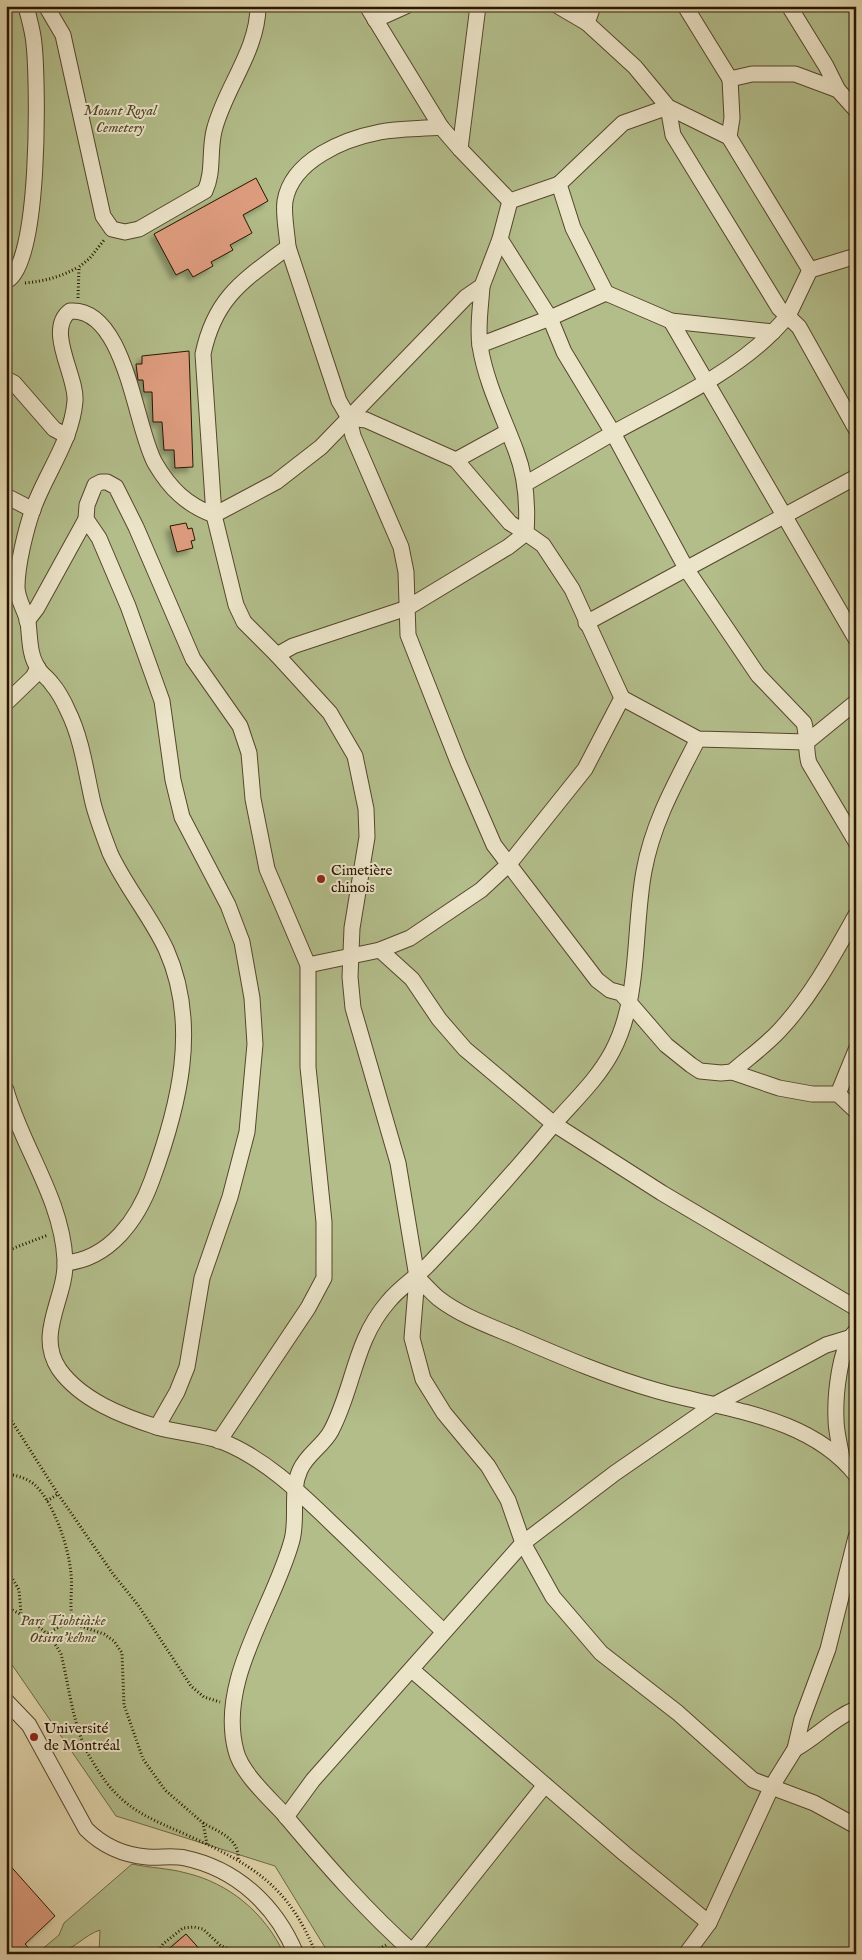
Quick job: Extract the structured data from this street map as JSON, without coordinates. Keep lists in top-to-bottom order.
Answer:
{
  "parks": ["Mount Royal Cemetery", "Parc Tiohtià:ke Otsira'kéhne"],
  "places": ["Cimetière chinois", "Université de Montréal"]
}
